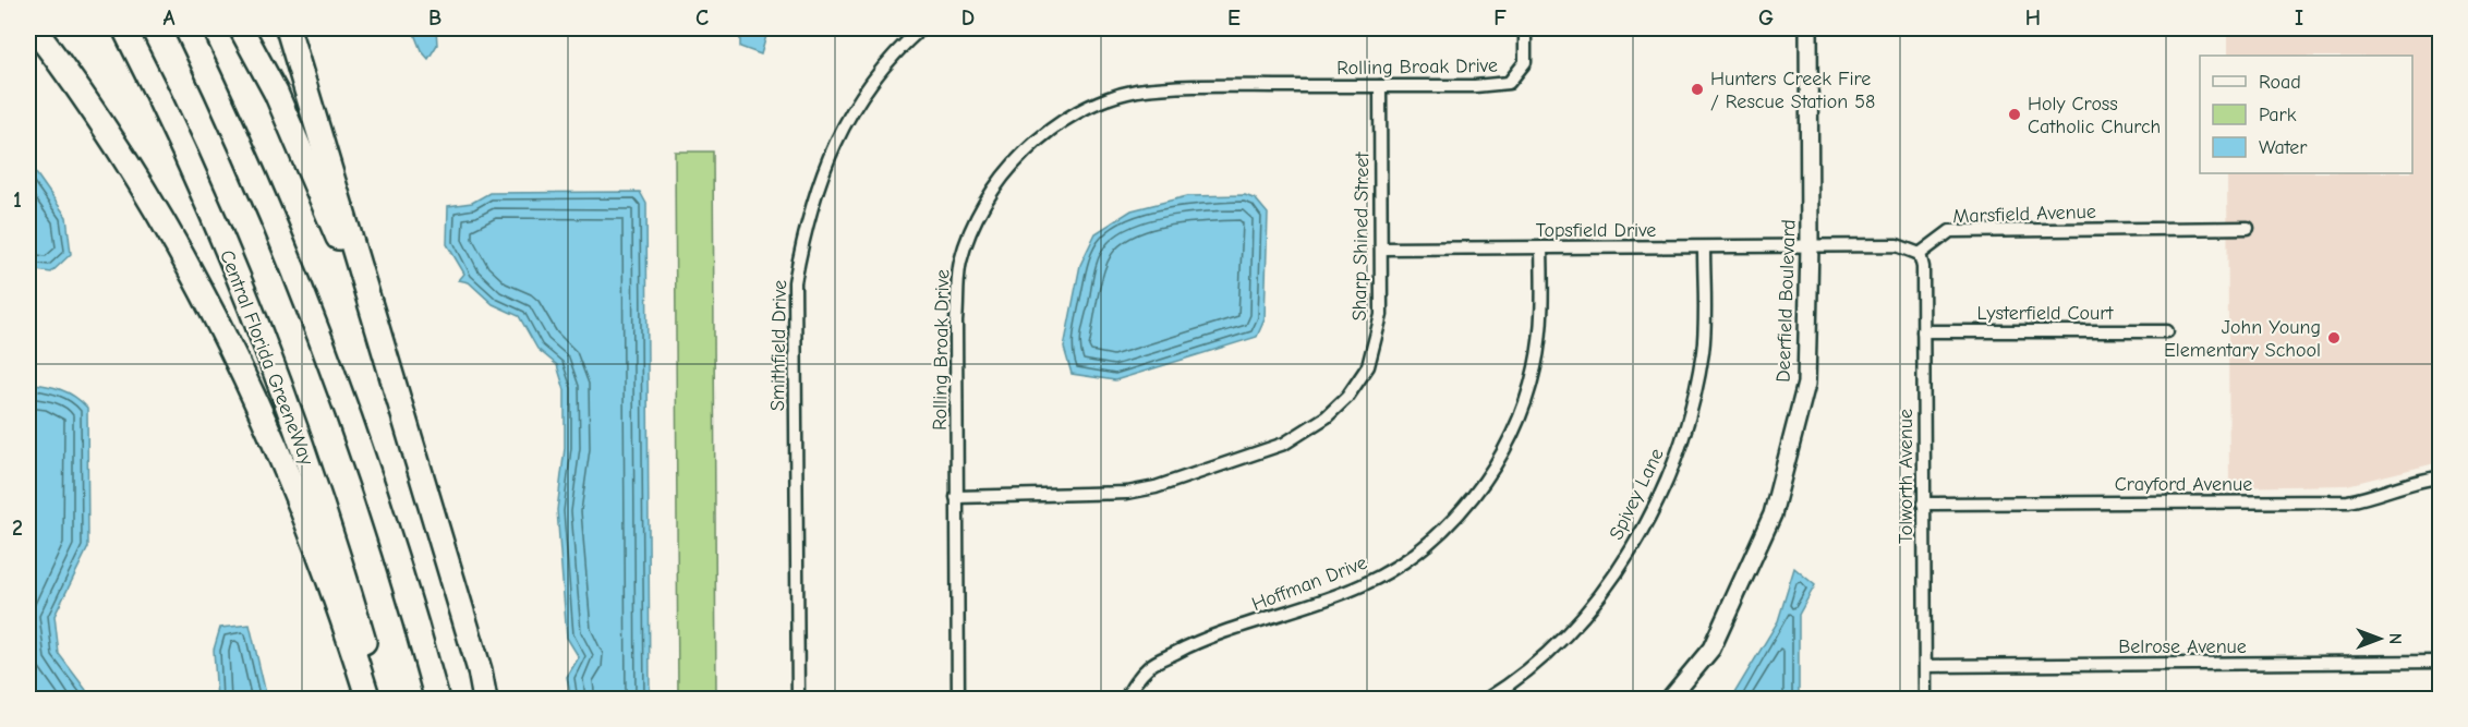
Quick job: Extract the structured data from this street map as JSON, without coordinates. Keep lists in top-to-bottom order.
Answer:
{
  "streets": {
    "highway": ["Central Florida GreeneWay"],
    "street": [
      "Rolling Broak Drive",
      "Marsfield Avenue",
      "Topsfield Drive",
      "Sharp Shined Street",
      "Deerfield Boulevard",
      "Lysterfield Court",
      "Smithfield Drive",
      "Tolworth Avenue",
      "Crayford Avenue",
      "Spivey Lane",
      "Hoffman Drive",
      "Belrose Avenue"
    ]
  },
  "crossings": [
    ["Rolling Broak Drive", "Sharp Shined Street"],
    ["Marsfield Avenue", "Tolworth Avenue"],
    ["Topsfield Drive", "Sharp Shined Street"],
    ["Topsfield Drive", "Deerfield Boulevard"],
    ["Topsfield Drive", "Spivey Lane"],
    ["Topsfield Drive", "Hoffman Drive"],
    ["Lysterfield Court", "Tolworth Avenue"],
    ["Tolworth Avenue", "Crayford Avenue"],
    ["Tolworth Avenue", "Belrose Avenue"]
  ],
  "places": ["Hunters Creek Fire / Rescue Station 58", "Holy Cross Catholic Church", "John Young Elementary School"],
  "legend": ["Road", "Park", "Water"],
  "north": "right",
  "grid": {
    "columns": [
      "A",
      "B",
      "C",
      "D",
      "E",
      "F",
      "G",
      "H",
      "I"
    ],
    "rows": ["1", "2"]
  }
}
